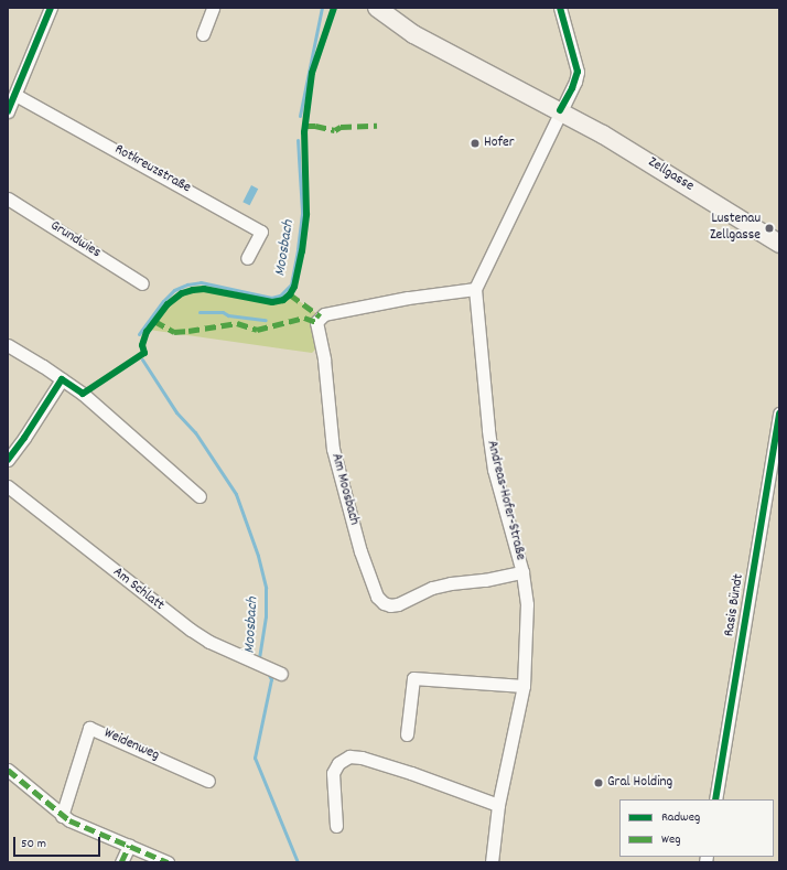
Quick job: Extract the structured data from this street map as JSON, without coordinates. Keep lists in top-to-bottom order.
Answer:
{
  "streets": {
    "main road": ["Zellgasse"],
    "street": [
      "Rotkreuzstraße",
      "Grundwies",
      "Am Moosbach",
      "Andreas-Hofer-Straße",
      "Am Schlatt",
      "Rasis Bündt",
      "Weidenweg"
    ]
  },
  "crossings": [
    ["Am Moosbach", "Andreas-Hofer-Straße"]
  ],
  "water": ["Moosbach"],
  "places": ["Hofer", "Lustenau Zellgasse", "Gral Holding"],
  "legend": ["Radweg", "Weg"],
  "scale_bar": "50 m"
}
